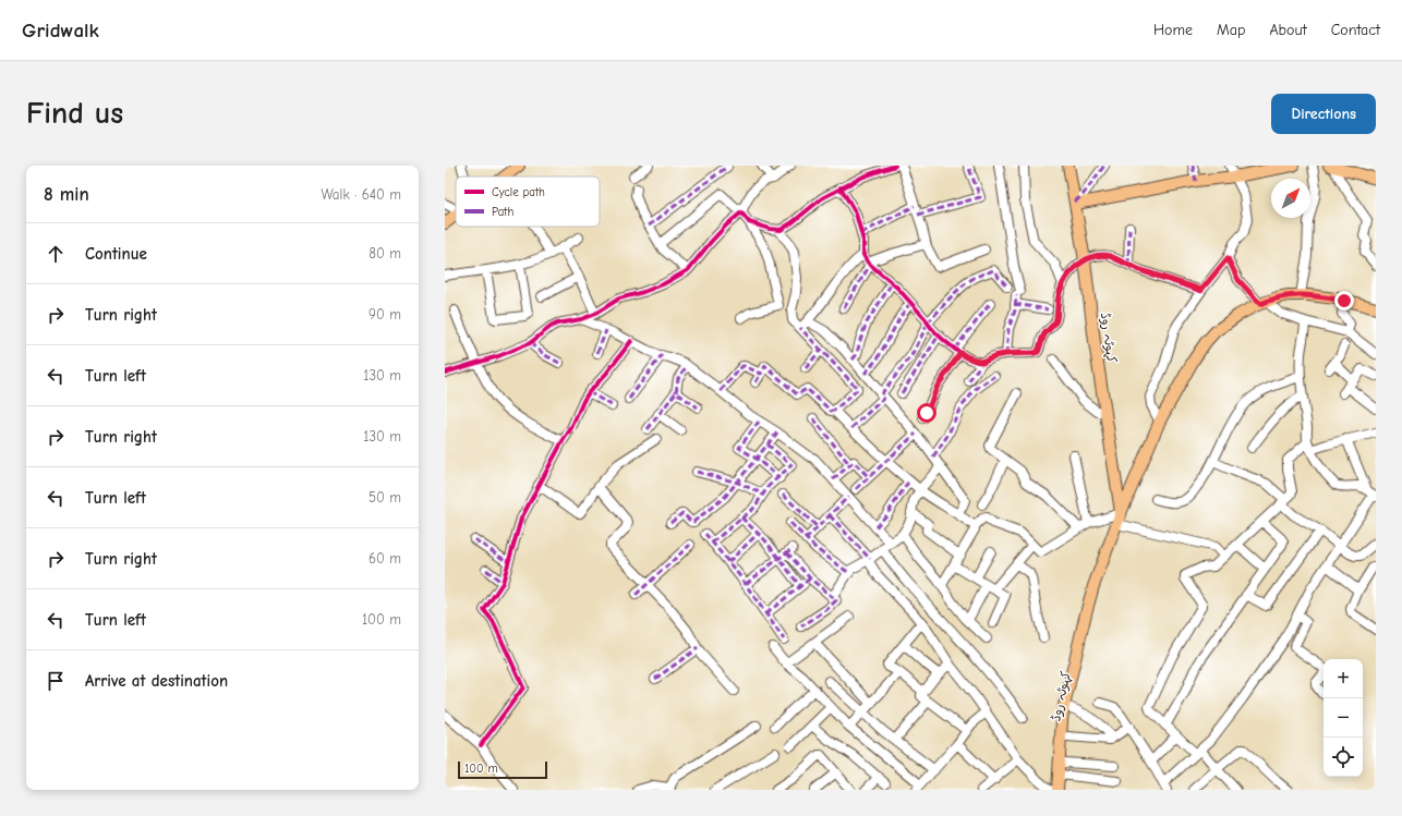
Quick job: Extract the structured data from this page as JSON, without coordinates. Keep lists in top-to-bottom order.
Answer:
{
  "streets": {
    "main road": ["کہوٹہ روڈ"]
  },
  "legend": ["Cycle path", "Path"],
  "scale_bar": "100 m",
  "north": "top right",
  "page": {
    "header": "Gridwalk",
    "nav": [
      "Home",
      "Map",
      "About",
      "Contact"
    ],
    "buttons": "Directions",
    "title": "Find us",
    "heading": ["8 min", "Walk · 640 m"],
    "list": [
      ["Continue", "80 m"],
      ["Turn right", "90 m"],
      ["Turn left", "130 m"],
      ["Turn right", "130 m"],
      ["Turn left", "50 m"],
      ["Turn right", "60 m"],
      ["Turn left", "100 m"],
      "Arrive at destination"
    ],
    "map_buttons": ["+", "−"],
    "scale": "100 m"
  }
}
